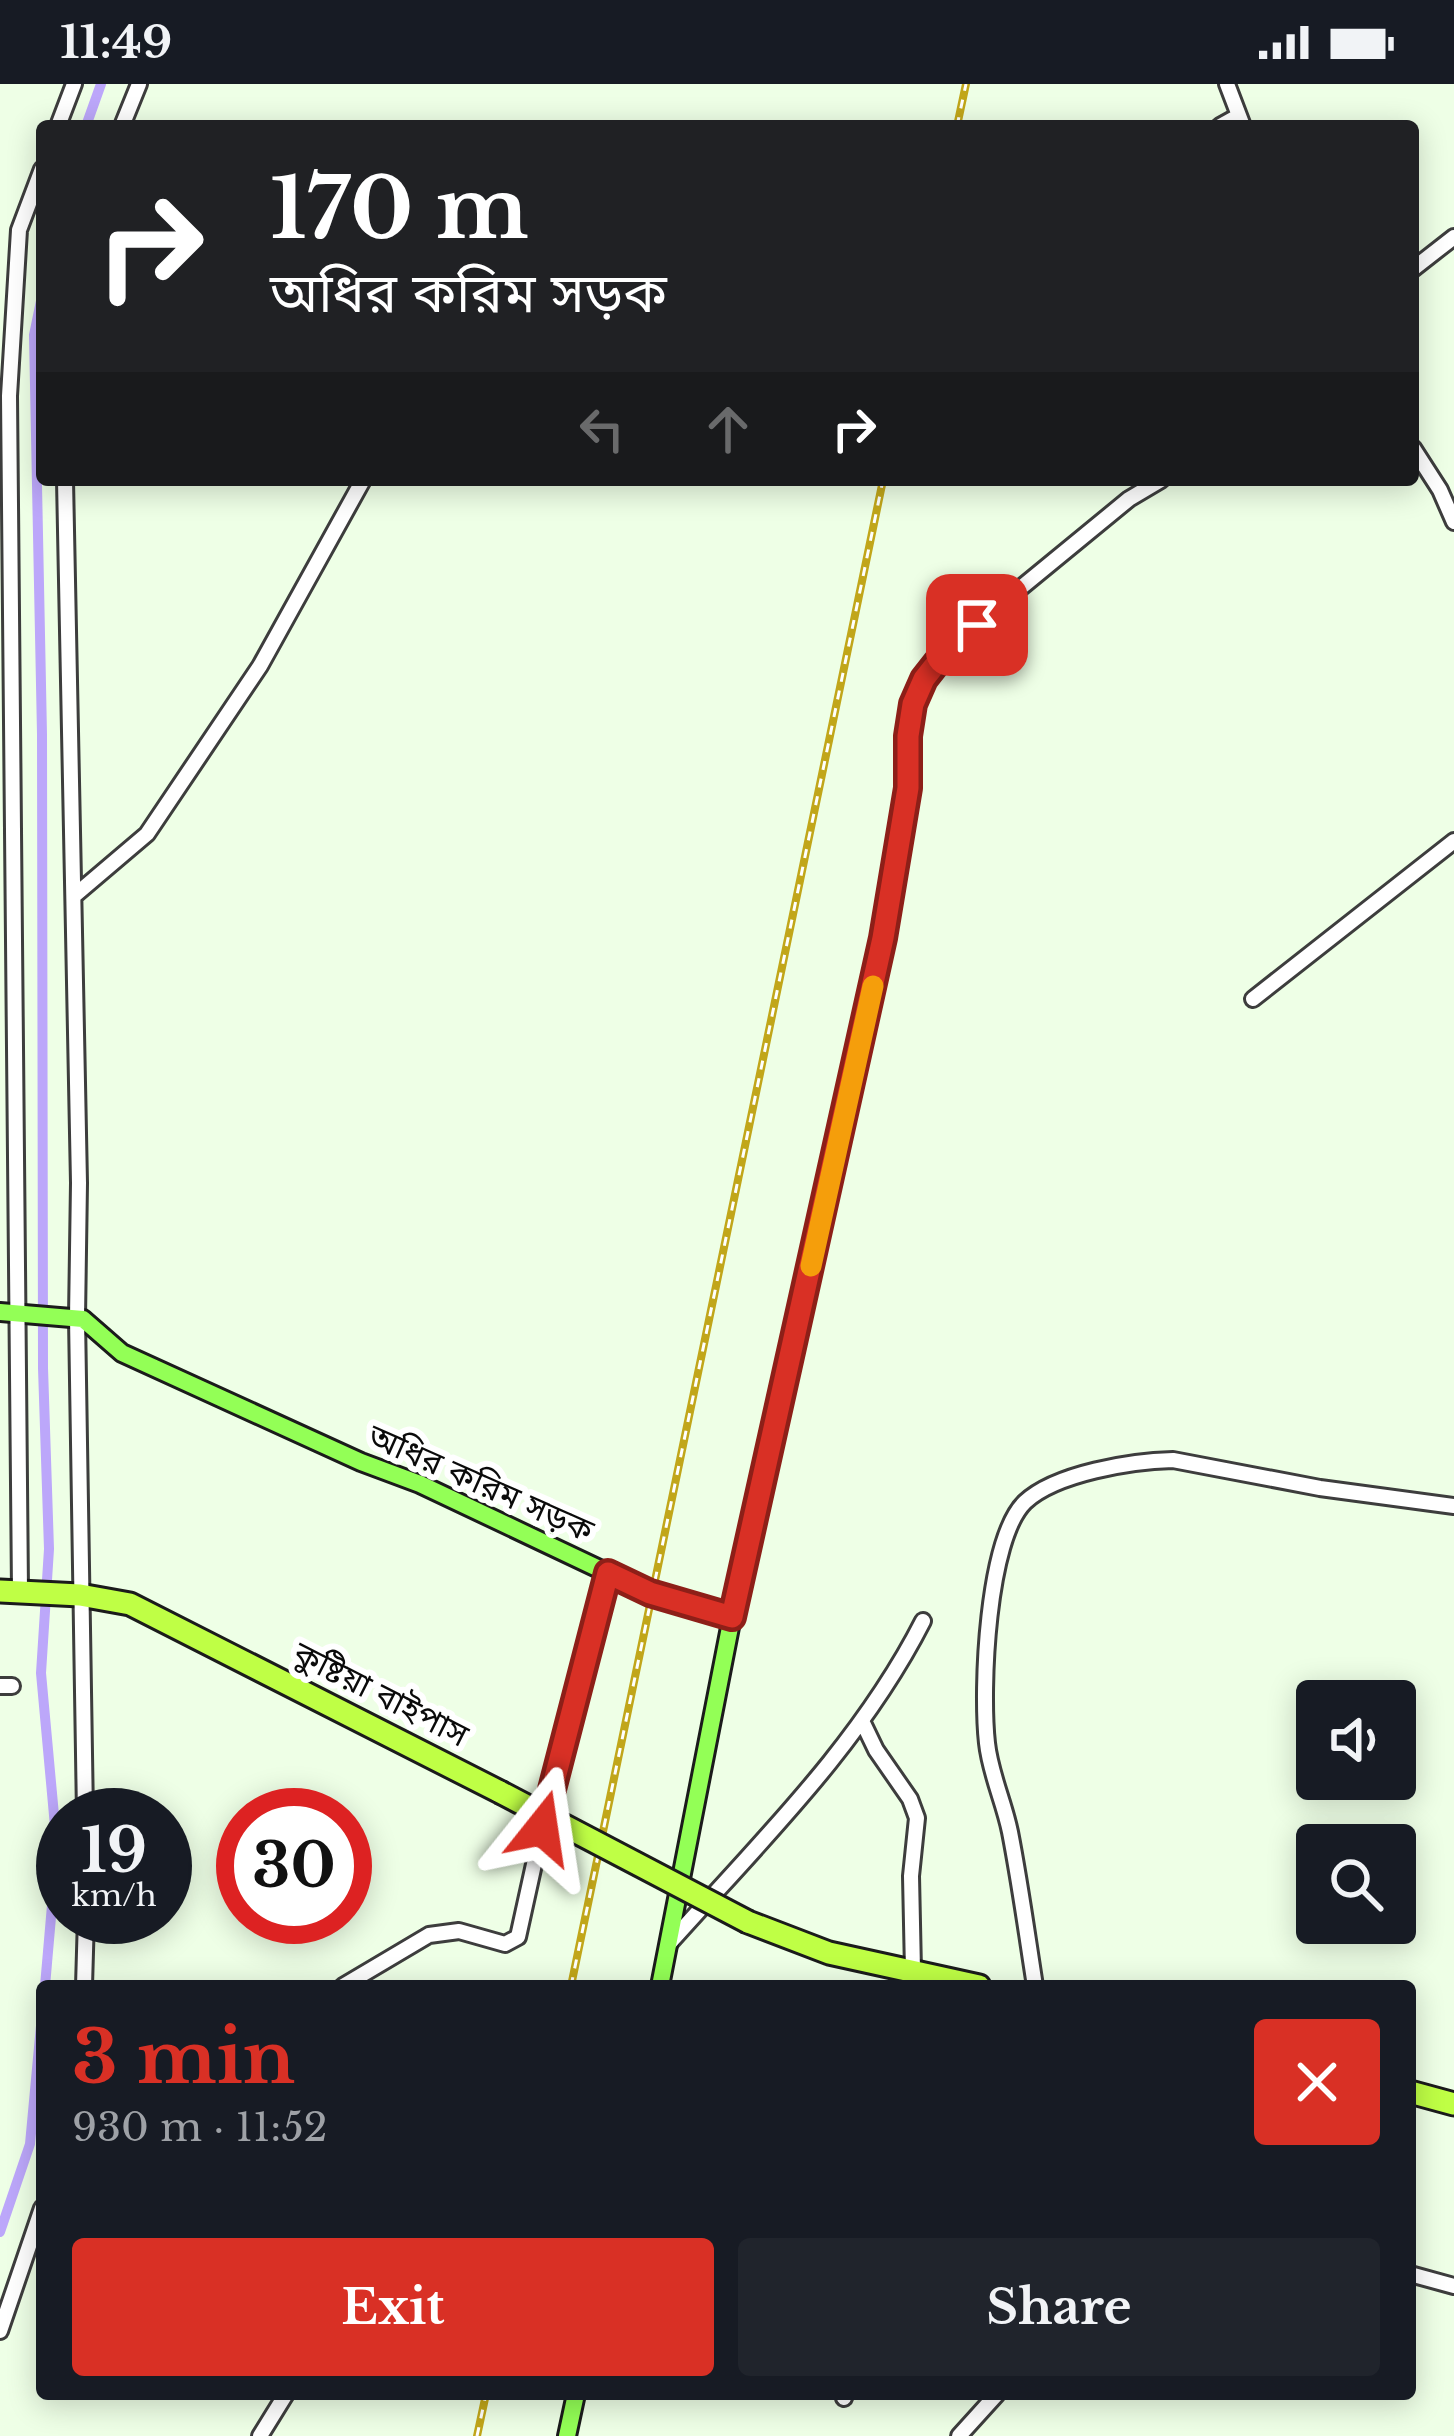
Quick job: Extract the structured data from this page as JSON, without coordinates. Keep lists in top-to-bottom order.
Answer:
{
  "streets": {
    "highway": ["কুষ্টিয়া বাইপাস"],
    "main road": ["অধির করিম সড়ক"]
  },
  "page": {
    "status": "11:49",
    "turn": ["170 m", "অধির করিম সড়ক"],
    "speed": "19 km/h",
    "limit": "30",
    "heading": ["3 min", "930 m · 11:52"],
    "buttons": ["Exit", "Share"]
  }
}
